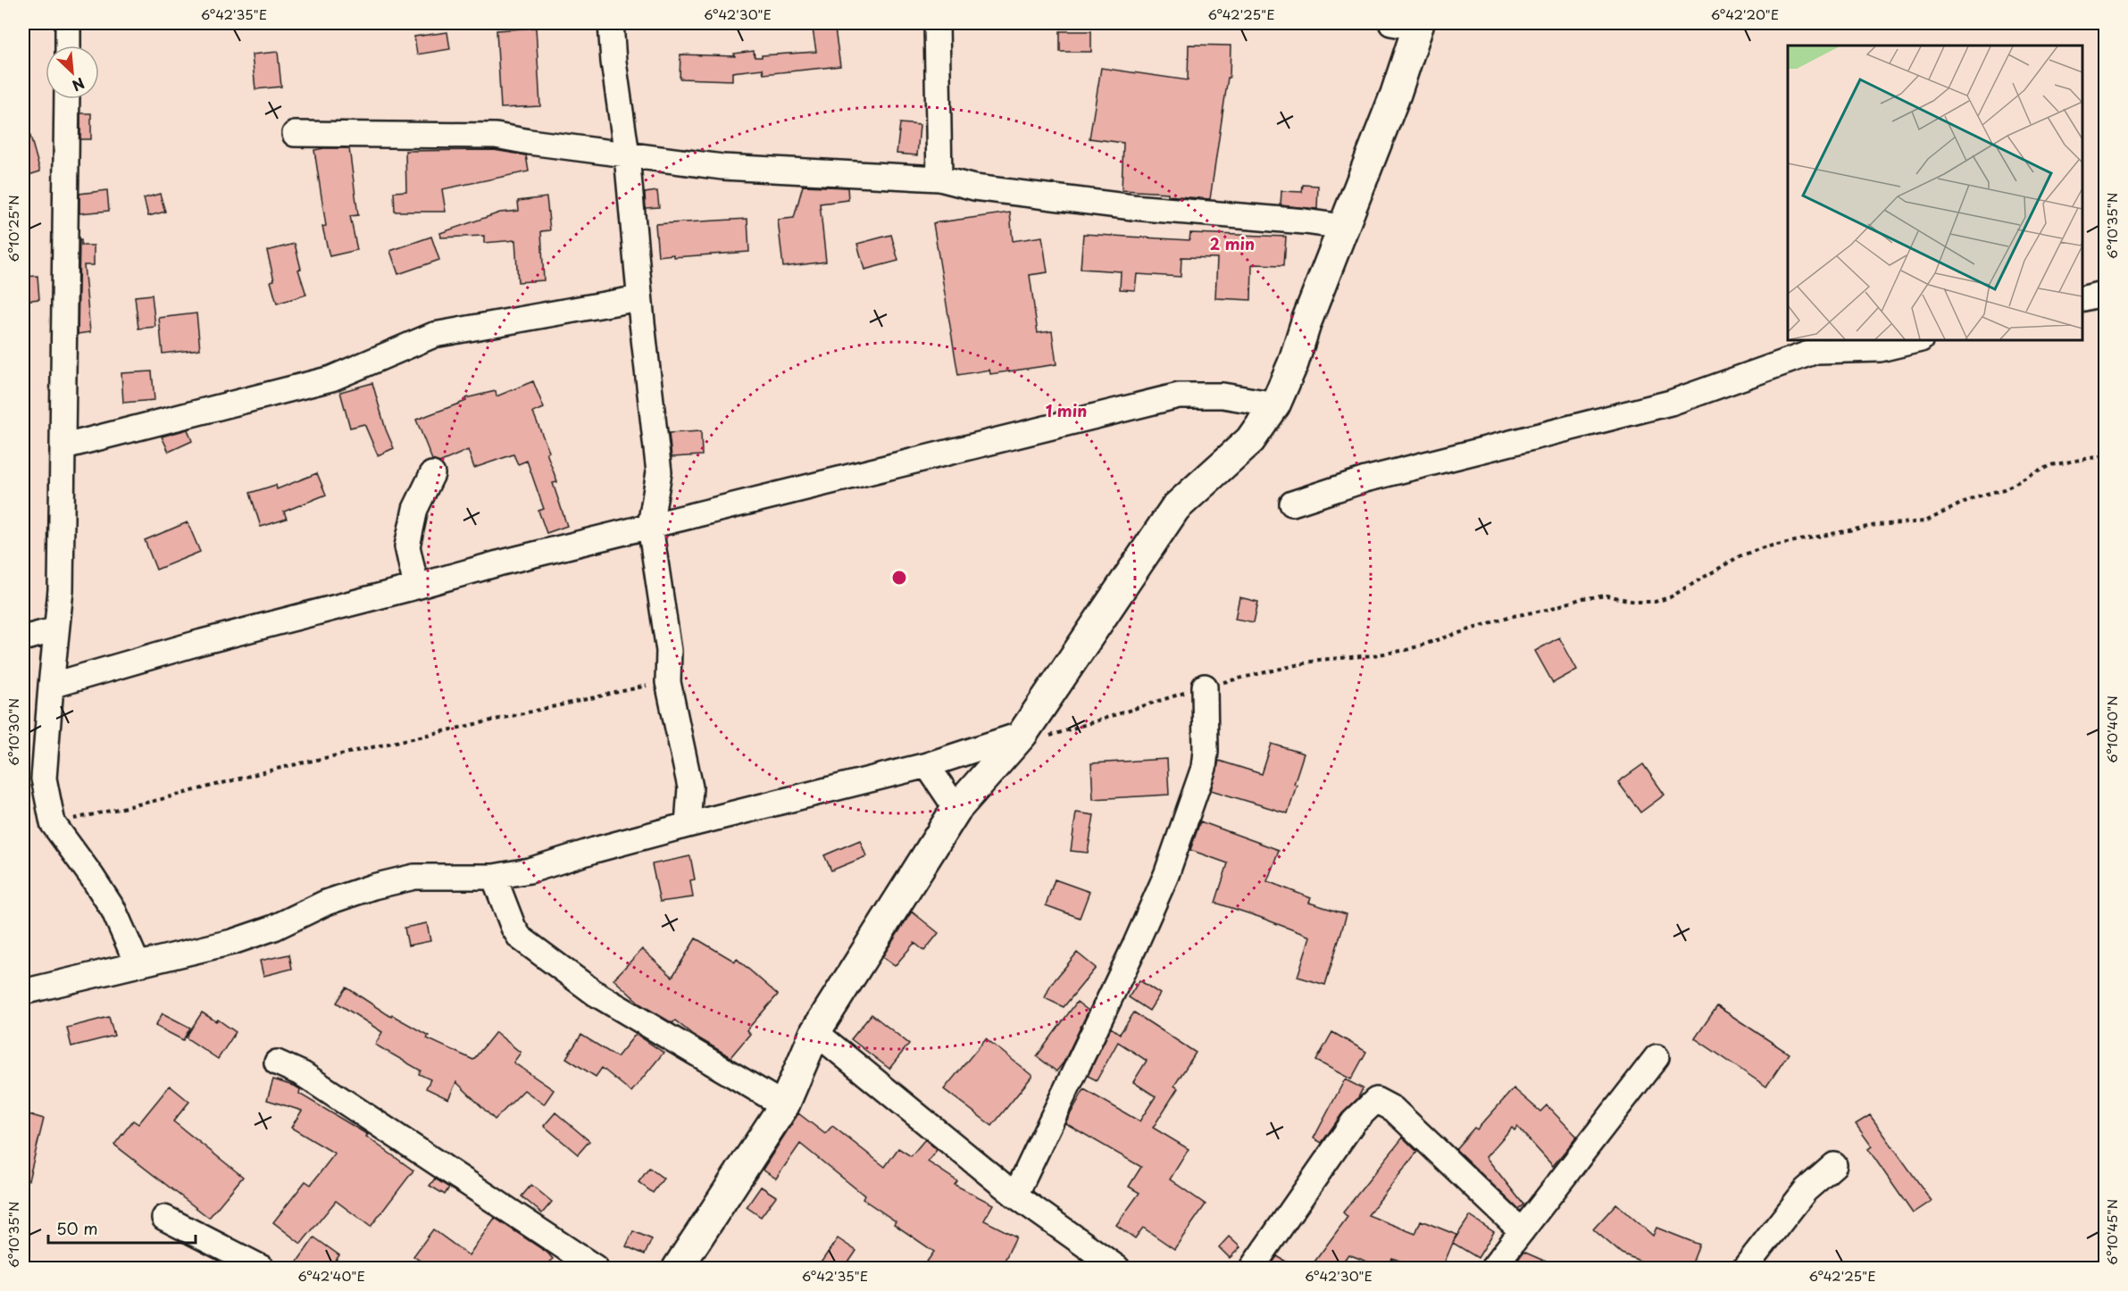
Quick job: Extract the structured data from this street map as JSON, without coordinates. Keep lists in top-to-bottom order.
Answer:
{
  "scale_bar": "50 m",
  "north": "bottom right",
  "coordinates": [
    "6°42'35\"E",
    "6°42'30\"E",
    "6°42'25\"E",
    "6°42'20\"E",
    "6°10'35\"N",
    "6°10'25\"N",
    "6°10'40\"N",
    "6°10'30\"N",
    "6°10'45\"N",
    "6°42'40\"E"
  ],
  "rings": ["2 min", "1 min"]
}
